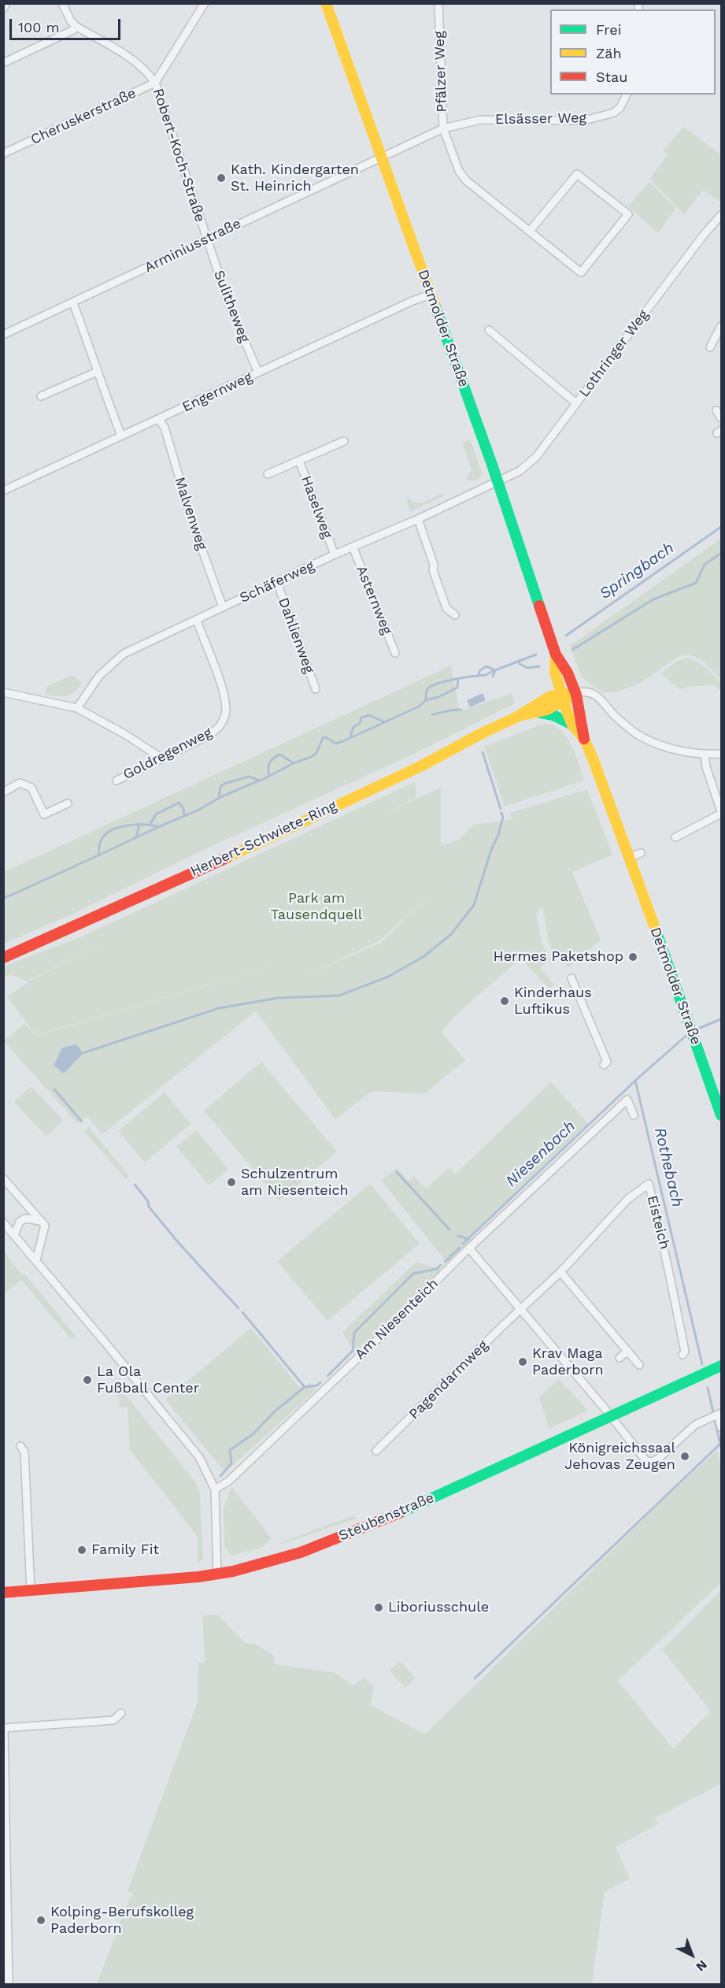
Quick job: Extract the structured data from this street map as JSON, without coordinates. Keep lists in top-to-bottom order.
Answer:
{
  "streets": {
    "main road": ["Detmolder Straße", "Herbert-Schwiete-Ring", "Steubenstraße"],
    "street": [
      "Pfälzer Weg",
      "Cheruskerstraße",
      "Elsässer Weg",
      "Robert-Koch-Straße",
      "Arminiusstraße",
      "Sulitheweg",
      "Lothringer Weg",
      "Engernweg",
      "Haselweg",
      "Malvenweg",
      "Schäferweg",
      "Asternweg",
      "Dahlienweg",
      "Goldregenweg",
      "Eisteich",
      "Am Niesenteich",
      "Pagendarmweg"
    ]
  },
  "crossings": [
    ["Pfälzer Weg", "Elsässer Weg"],
    ["Pfälzer Weg", "Arminiusstraße"],
    ["Pfälzer Weg", "Detmolder Straße"],
    ["Cheruskerstraße", "Robert-Koch-Straße"],
    ["Robert-Koch-Straße", "Arminiusstraße"],
    ["Robert-Koch-Straße", "Sulitheweg"],
    ["Arminiusstraße", "Sulitheweg"],
    ["Arminiusstraße", "Detmolder Straße"],
    ["Sulitheweg", "Engernweg"],
    ["Detmolder Straße", "Lothringer Weg"],
    ["Detmolder Straße", "Engernweg"],
    ["Detmolder Straße", "Schäferweg"],
    ["Detmolder Straße", "Herbert-Schwiete-Ring"],
    ["Lothringer Weg", "Schäferweg"],
    ["Engernweg", "Malvenweg"],
    ["Haselweg", "Schäferweg"],
    ["Malvenweg", "Schäferweg"],
    ["Schäferweg", "Asternweg"],
    ["Schäferweg", "Dahlienweg"],
    ["Schäferweg", "Goldregenweg"],
    ["Eisteich", "Pagendarmweg"]
  ],
  "water": ["Springbach", "Niesenbach", "Rothebach"],
  "parks": ["Park am Tausendquell"],
  "places": [
    "Kath. Kindergarten St. Heinrich",
    "Hermes Paketshop",
    "Kinderhaus Luftikus",
    "Schulzentrum am Niesenteich",
    "Krav Maga Paderborn",
    "La Ola Fußball Center",
    "Königreichssaal Jehovas Zeugen",
    "Family Fit",
    "Liboriusschule",
    "Kolping-Berufskolleg Paderborn"
  ],
  "legend": ["Frei", "Zäh", "Stau"],
  "scale_bar": "100 m",
  "north": "bottom right"
}
